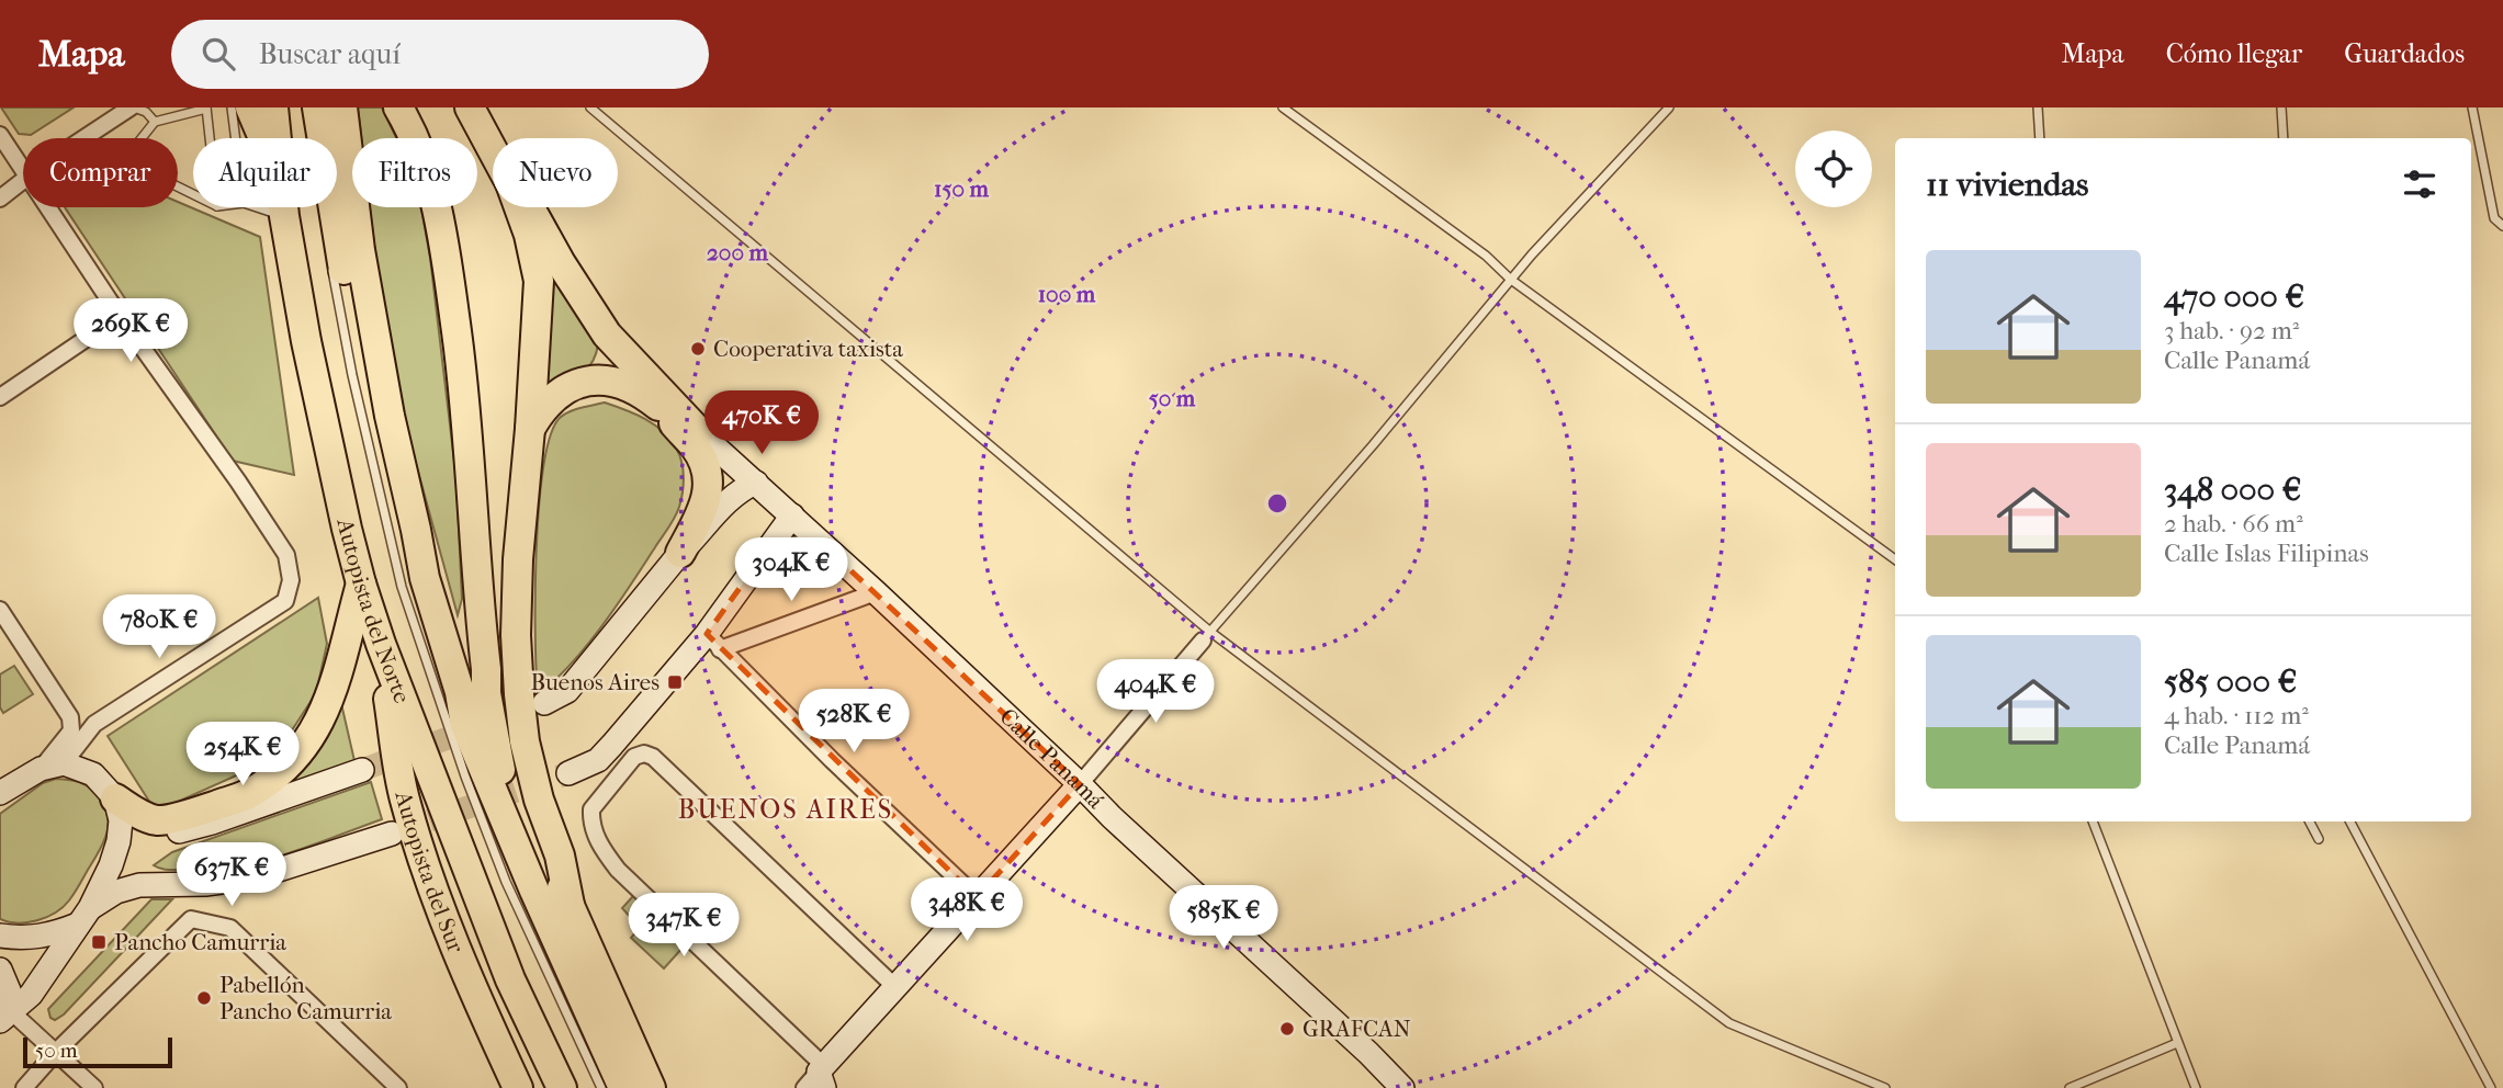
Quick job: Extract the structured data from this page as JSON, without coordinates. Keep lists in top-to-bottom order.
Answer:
{
  "streets": {
    "highway": ["Autopista del Norte", "Autopista del Sur"],
    "main road": ["Calle Panamá"]
  },
  "crossings": [
    ["Autopista del Norte", "Autopista del Sur"]
  ],
  "districts": ["BUENOS AIRES"],
  "places": {
    "other": ["Cooperativa taxista", "Pabellón Pancho Camurria", "GRAFCAN"],
    "transit": ["Buenos Aires", "Pancho Camurria"]
  },
  "scale_bar": "50 m",
  "page": {
    "header": "Mapa",
    "search": "Buscar aquí",
    "nav": ["Mapa", "Cómo llegar", "Guardados"],
    "chip": [
      "Comprar",
      "Alquilar",
      "Filtros",
      "Nuevo"
    ],
    "heading": "11 viviendas",
    "list": [
      {
        "name": "470 000 €",
        "note": "3 hab. · 92 m² · Calle Panamá"
      },
      {
        "name": "348 000 €",
        "note": "2 hab. · 66 m² · Calle Islas Filipinas"
      },
      {
        "name": "585 000 €",
        "note": "4 hab. · 112 m² · Calle Panamá"
      }
    ],
    "price": [
      "269K €",
      "470K €",
      "304K €",
      "780K €",
      "404K €",
      "528K €",
      "254K €",
      "637K €",
      "348K €",
      "585K €",
      "347K €"
    ],
    "scale": "50 m"
  },
  "rings": [
    "150 m",
    "200 m",
    "100 m",
    "50 m"
  ]
}
